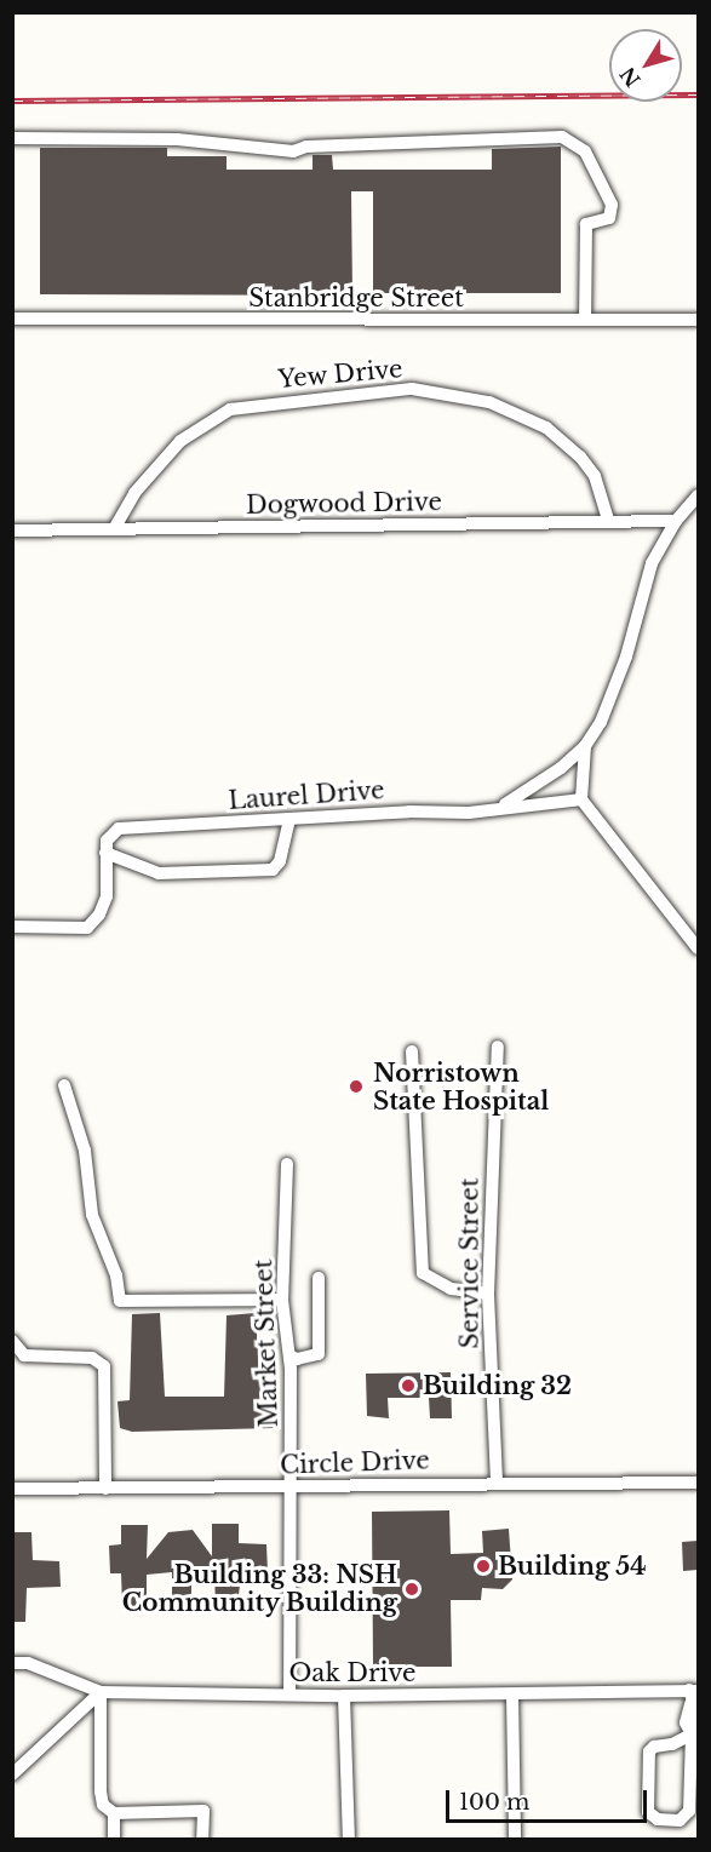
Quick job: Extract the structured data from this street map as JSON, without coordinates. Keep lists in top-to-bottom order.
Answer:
{
  "streets": {
    "street": [
      "Stanbridge Street",
      "Yew Drive",
      "Dogwood Drive",
      "Laurel Drive",
      "Service Street",
      "Market Street",
      "Circle Drive",
      "Oak Drive"
    ]
  },
  "crossings": [
    ["Yew Drive", "Dogwood Drive"],
    ["Dogwood Drive", "Laurel Drive"],
    ["Service Street", "Circle Drive"],
    ["Market Street", "Circle Drive"],
    ["Market Street", "Oak Drive"]
  ],
  "places": [
    "Norristown State Hospital",
    "Building 32",
    "Building 54",
    "Building 33: NSH Community Building"
  ],
  "scale_bar": "100 m",
  "north": "bottom left"
}
